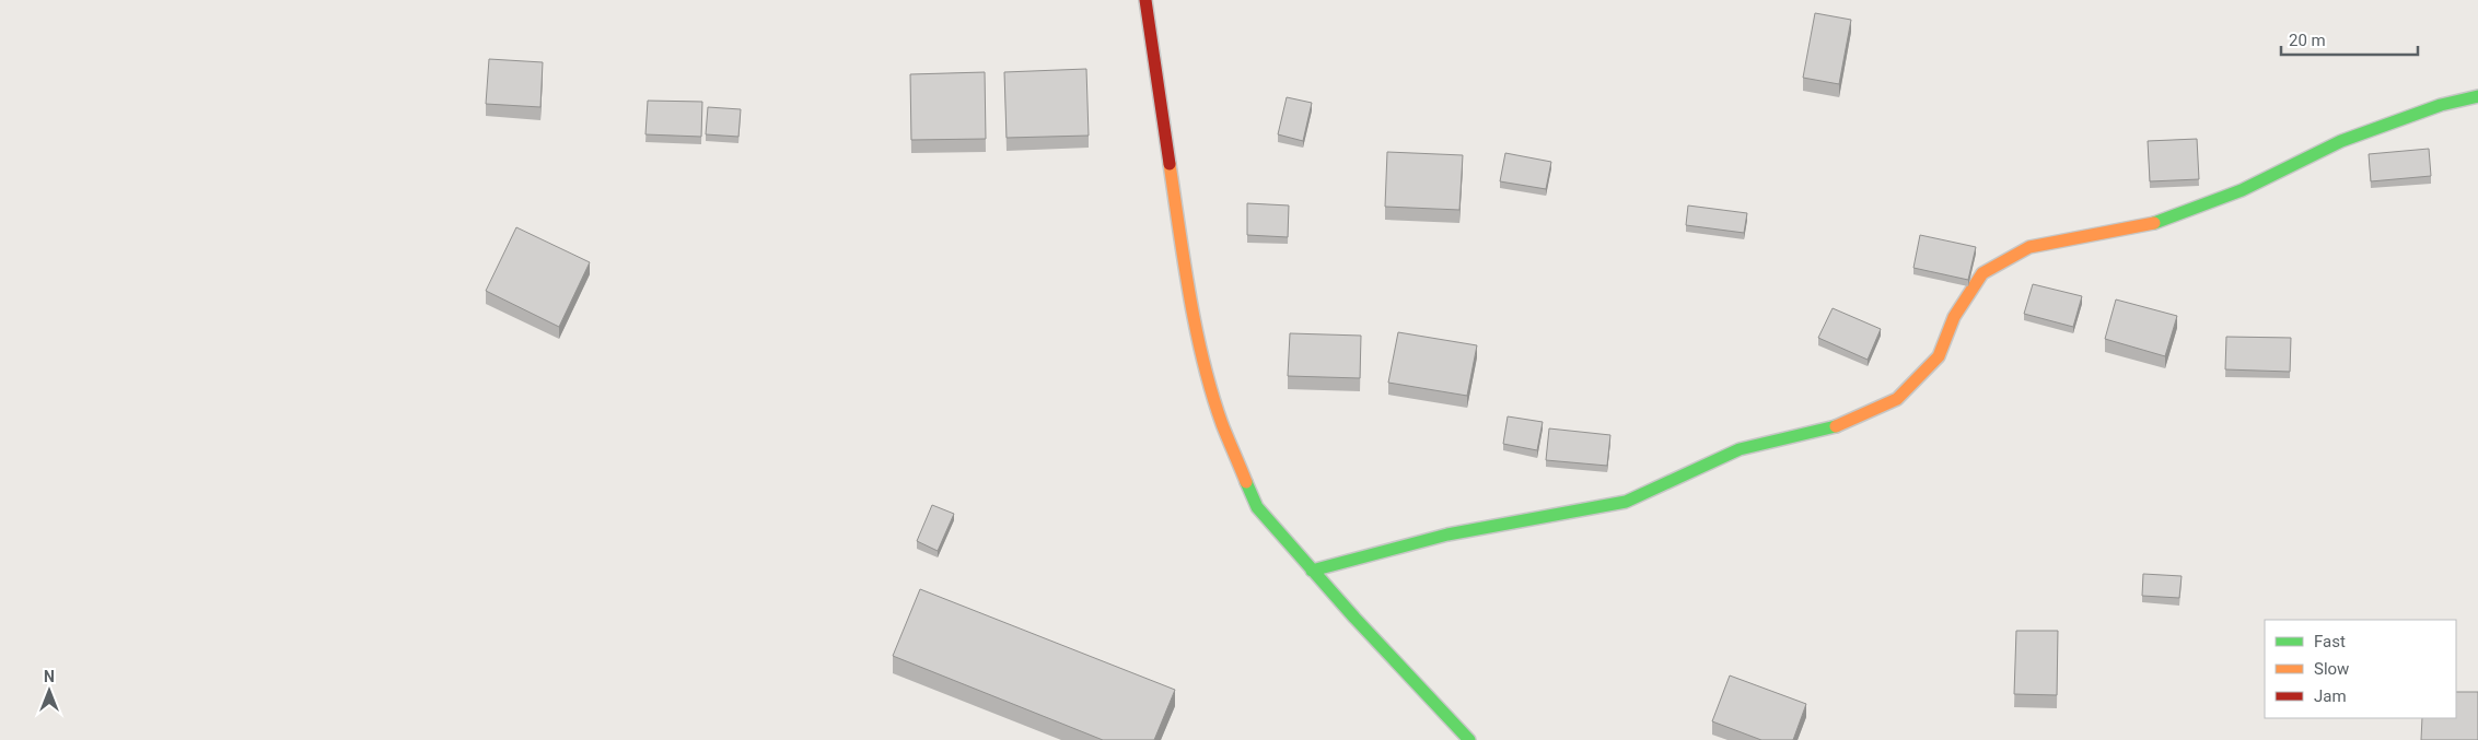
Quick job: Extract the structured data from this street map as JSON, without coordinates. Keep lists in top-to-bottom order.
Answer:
{
  "legend": ["Fast", "Slow", "Jam"],
  "scale_bar": "20 m",
  "north": "top"
}
